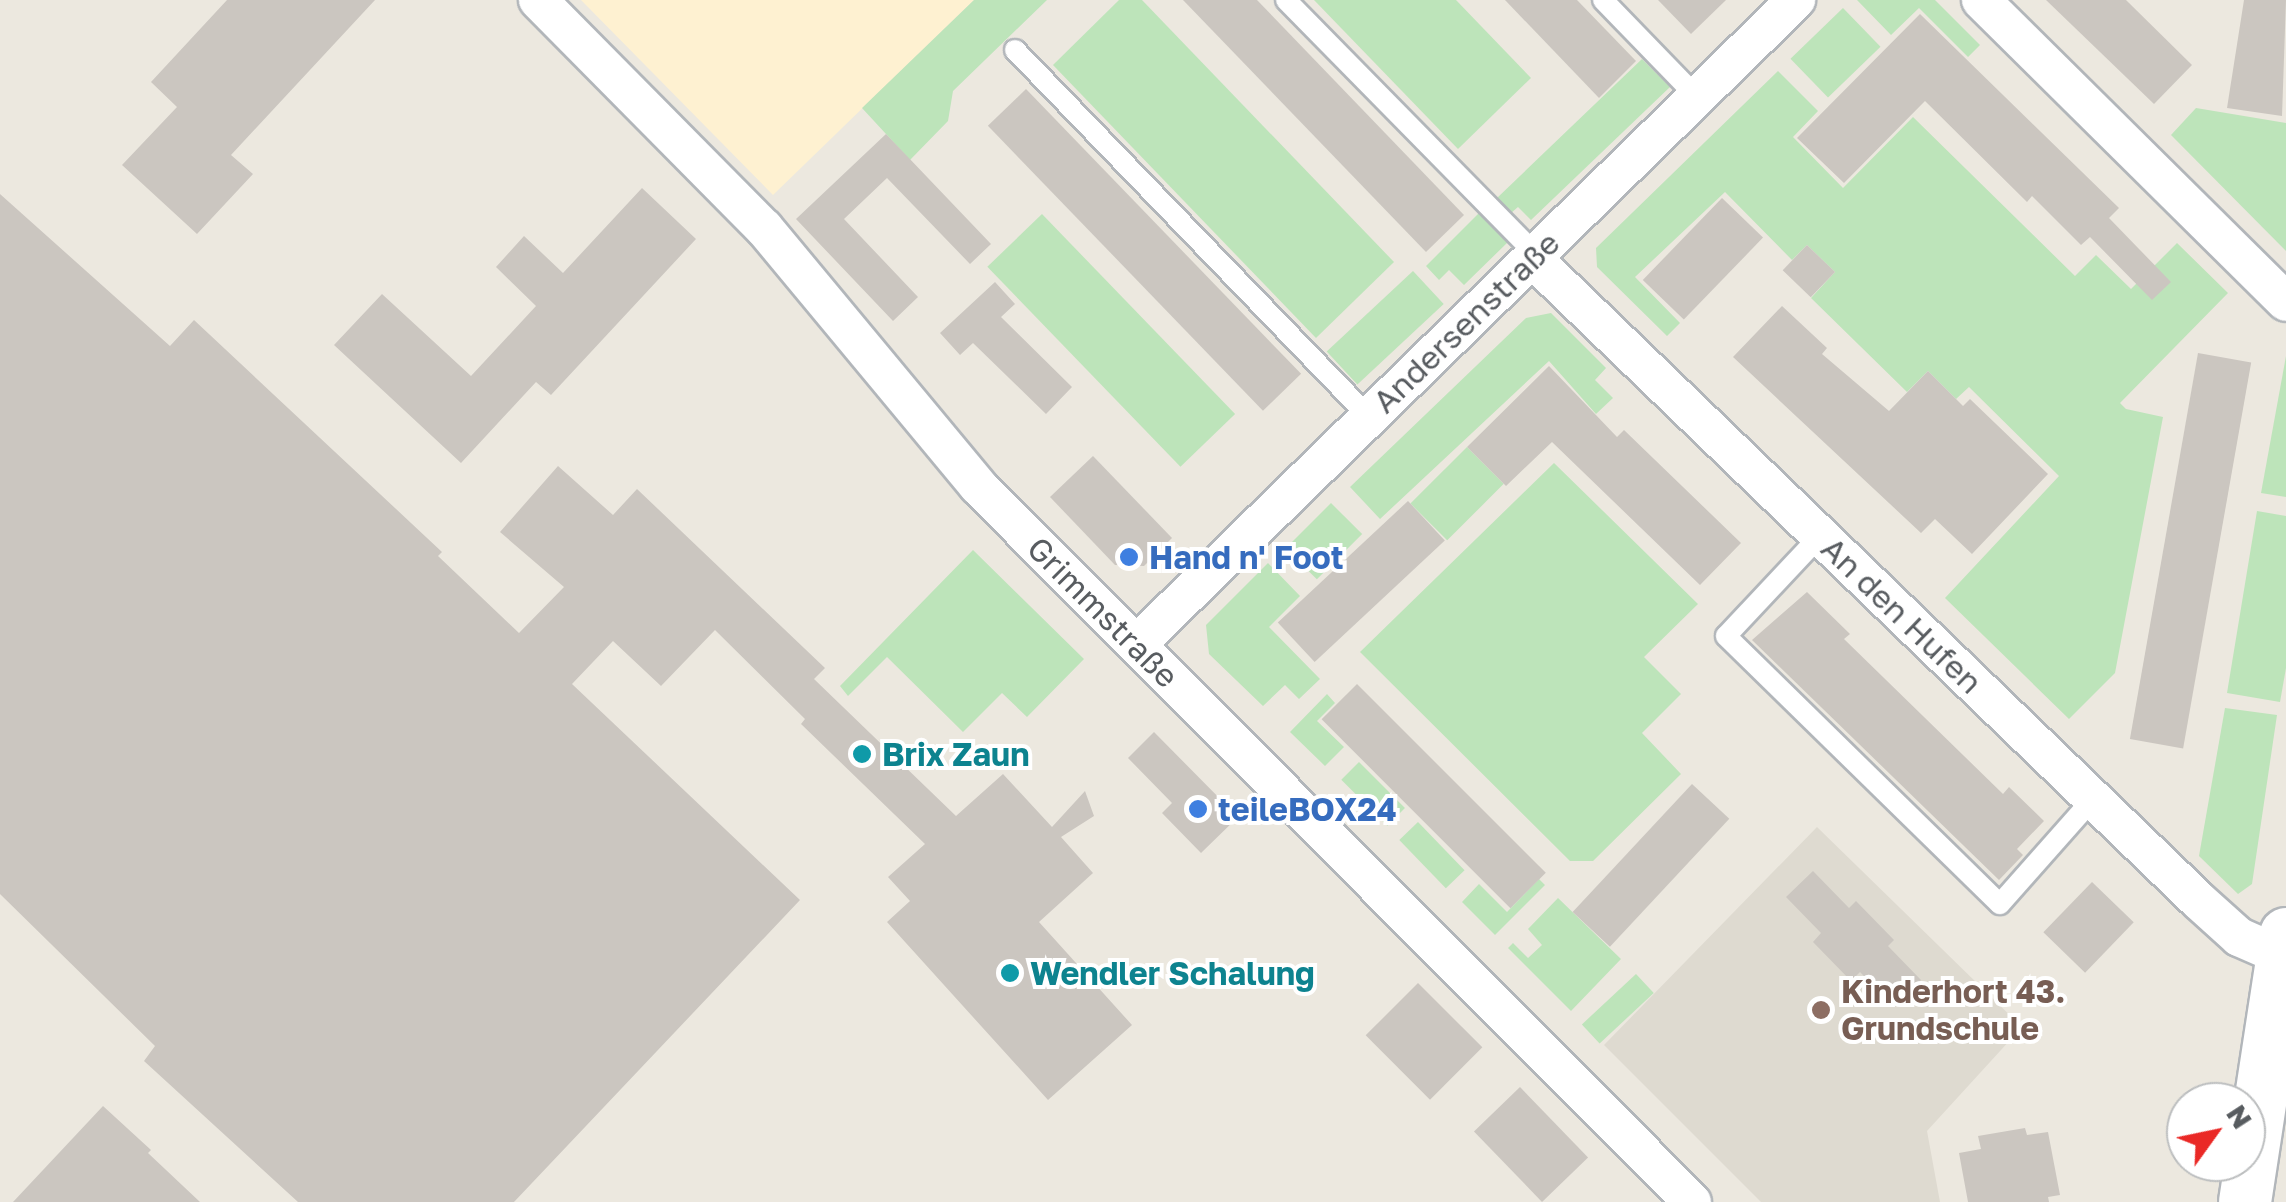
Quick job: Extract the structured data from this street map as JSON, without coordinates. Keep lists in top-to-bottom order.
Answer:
{
  "streets": {
    "street": ["Andersenstraße", "Grimmstraße", "An den Hufen"]
  },
  "crossings": [
    ["Andersenstraße", "Grimmstraße"],
    ["Andersenstraße", "An den Hufen"]
  ],
  "places": [
    "Hand n' Foot",
    "Brix Zaun",
    "teileBOX24",
    "Wendler Schalung",
    "Kinderhort 43. Grundschule"
  ],
  "north": "top right"
}
